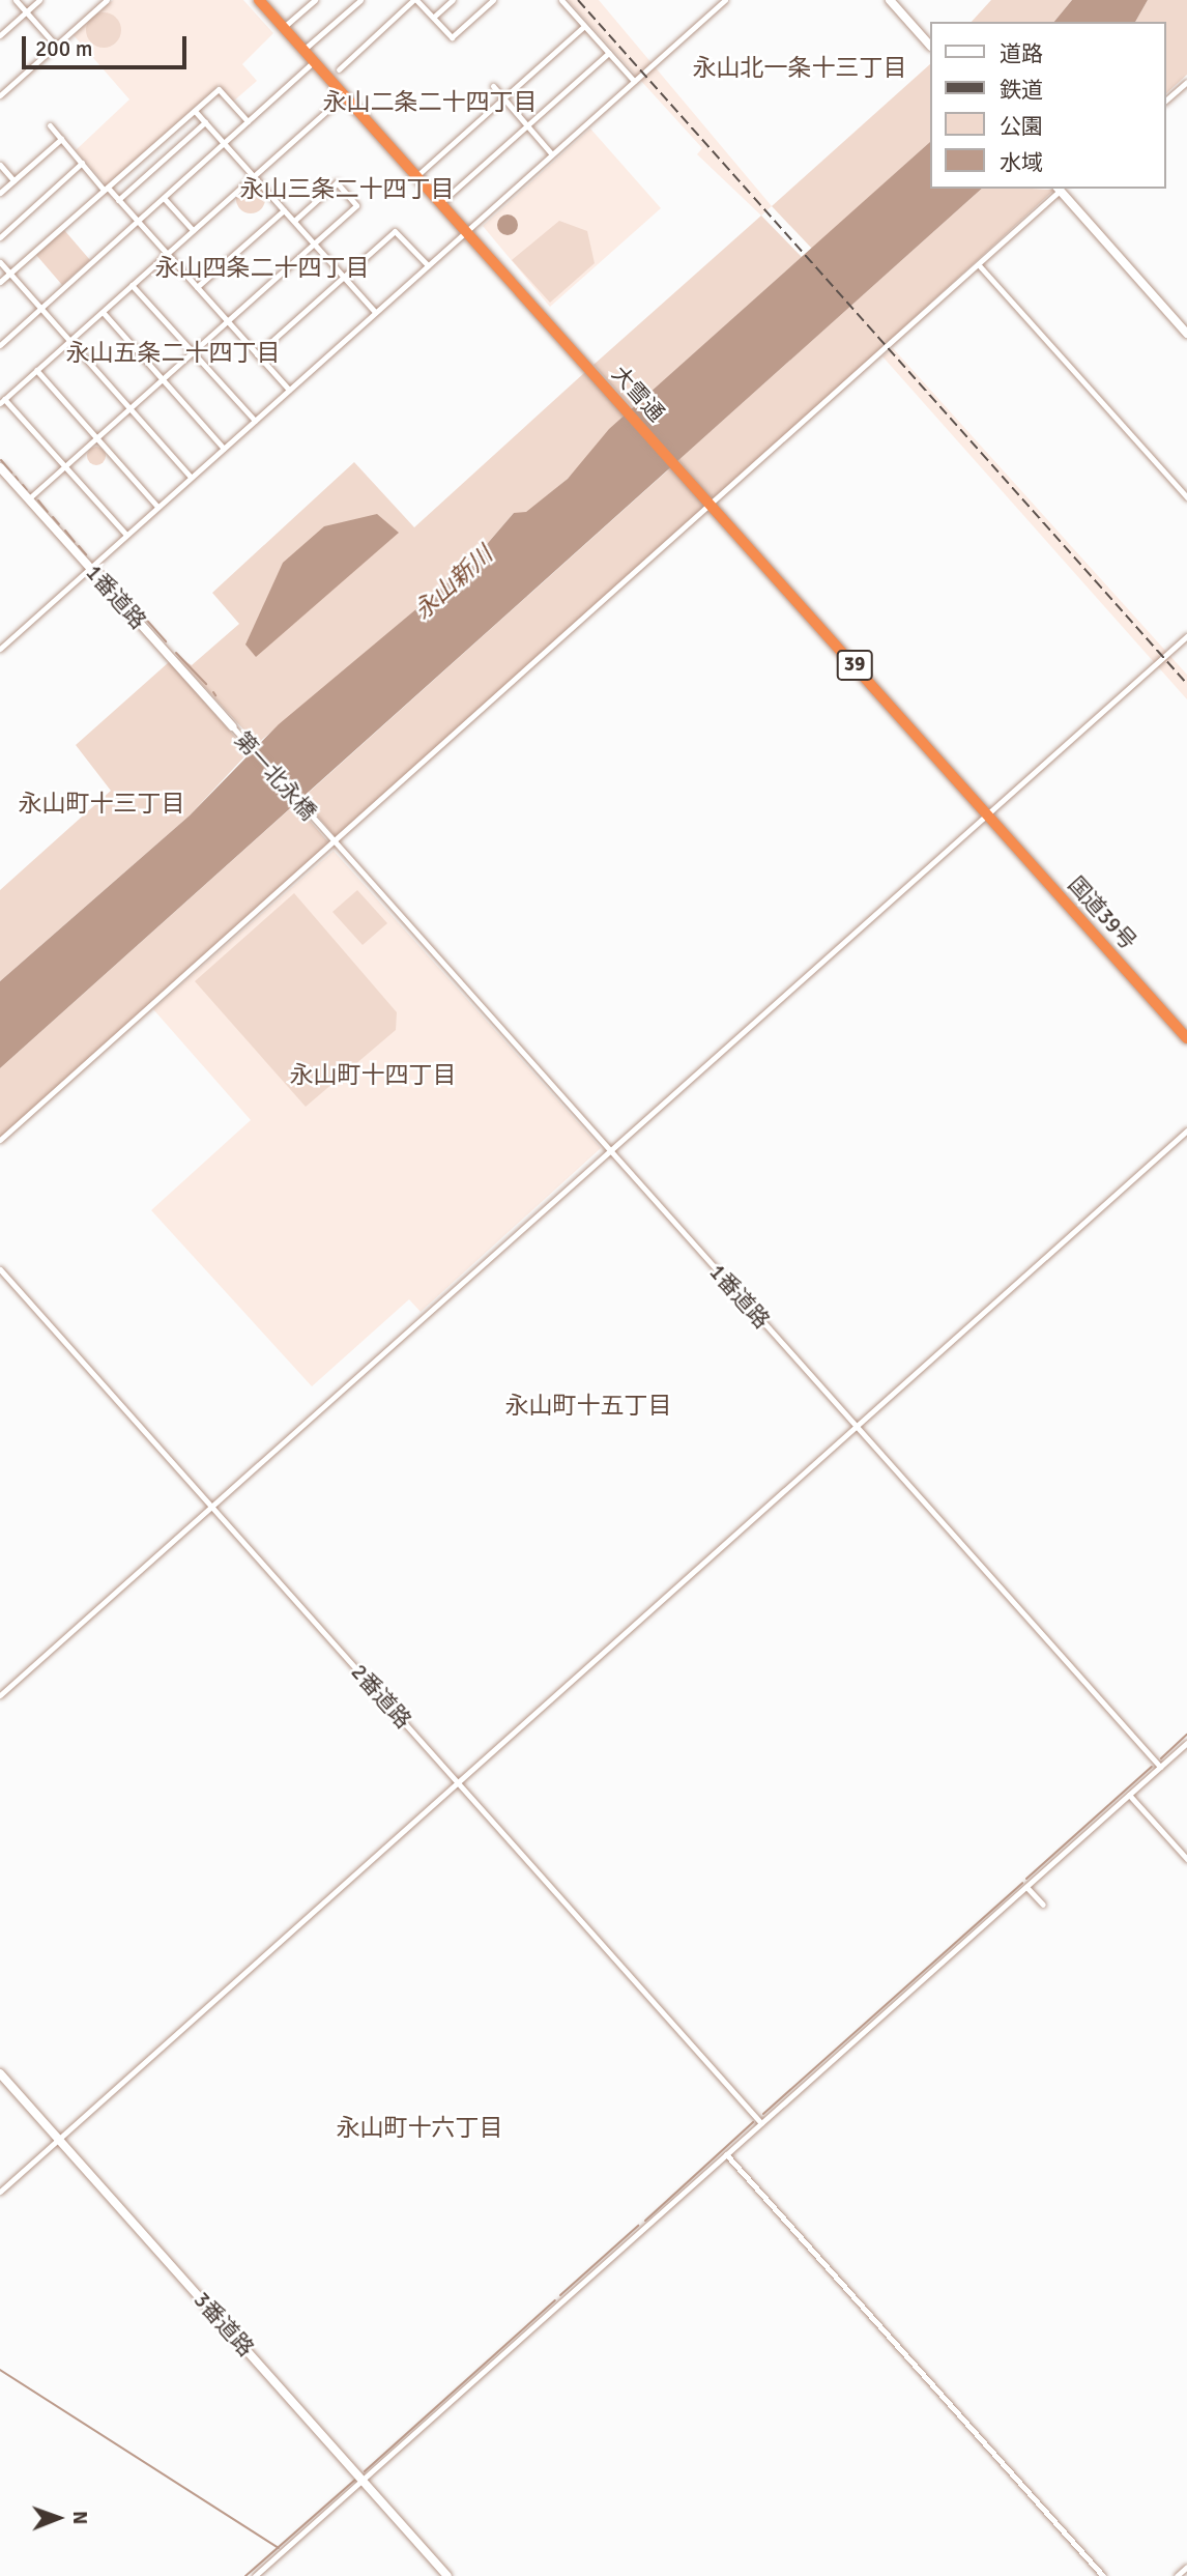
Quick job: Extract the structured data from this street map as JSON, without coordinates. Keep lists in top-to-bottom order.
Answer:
{
  "streets": {
    "highway": ["大雪通", "39", "国道39号"],
    "street": [
      "1番道路",
      "第一北永橋",
      "2番道路",
      "3番道路"
    ]
  },
  "crossings": [
    ["大雪通", "国道39号"],
    ["1番道路", "第一北永橋"]
  ],
  "districts": [
    "永山北一条十三丁目",
    "永山二条二十四丁目",
    "永山三条二十四丁目",
    "永山四条二十四丁目",
    "永山五条二十四丁目",
    "永山町十三丁目",
    "永山町十四丁目",
    "永山町十五丁目",
    "永山町十六丁目"
  ],
  "water": ["永山新川"],
  "legend": [
    "道路",
    "鉄道",
    "公園",
    "水域"
  ],
  "scale_bar": "200 m",
  "north": "right"
}
